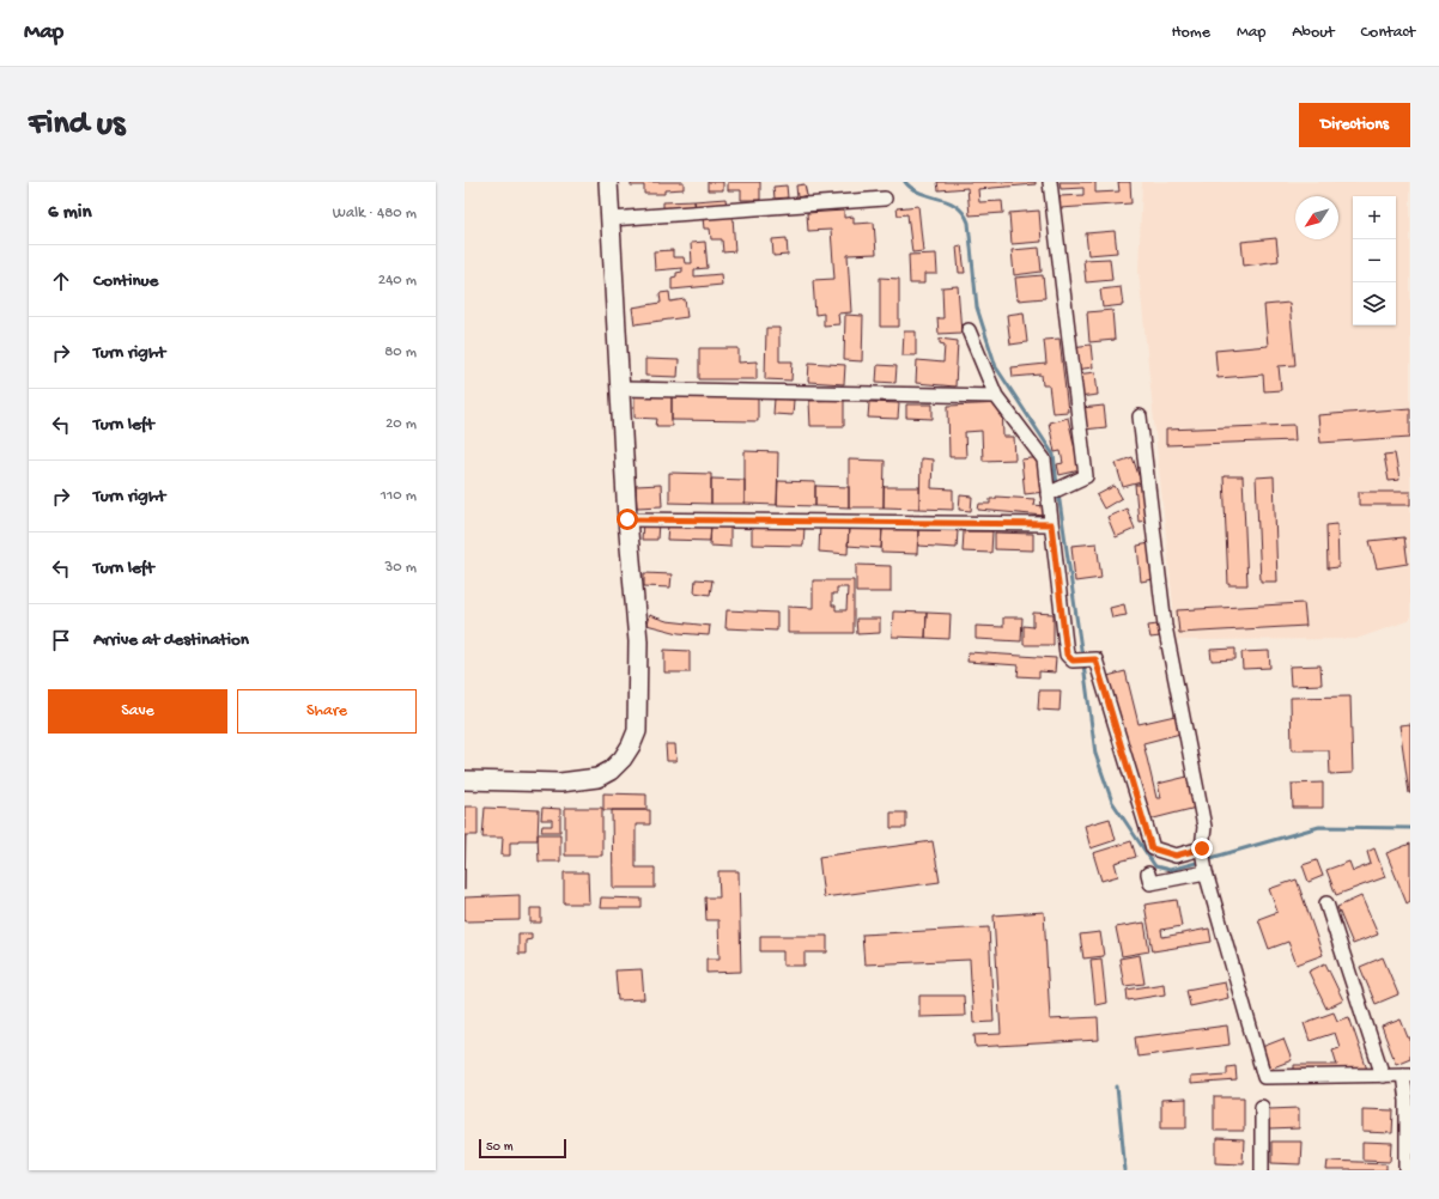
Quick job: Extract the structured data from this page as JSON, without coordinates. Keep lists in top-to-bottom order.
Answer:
{
  "scale_bar": "50 m",
  "north": "bottom left",
  "page": {
    "header": "Map",
    "nav": [
      "Home",
      "Map",
      "About",
      "Contact"
    ],
    "buttons": [
      "Directions",
      ["Save", "Share"]
    ],
    "title": "Find us",
    "heading": ["6 min", "Walk · 480 m"],
    "map_buttons": ["+", "−"],
    "list": [
      ["Continue", "240 m"],
      ["Turn right", "80 m"],
      ["Turn left", "20 m"],
      ["Turn right", "110 m"],
      ["Turn left", "30 m"],
      "Arrive at destination"
    ],
    "scale": "50 m"
  }
}
